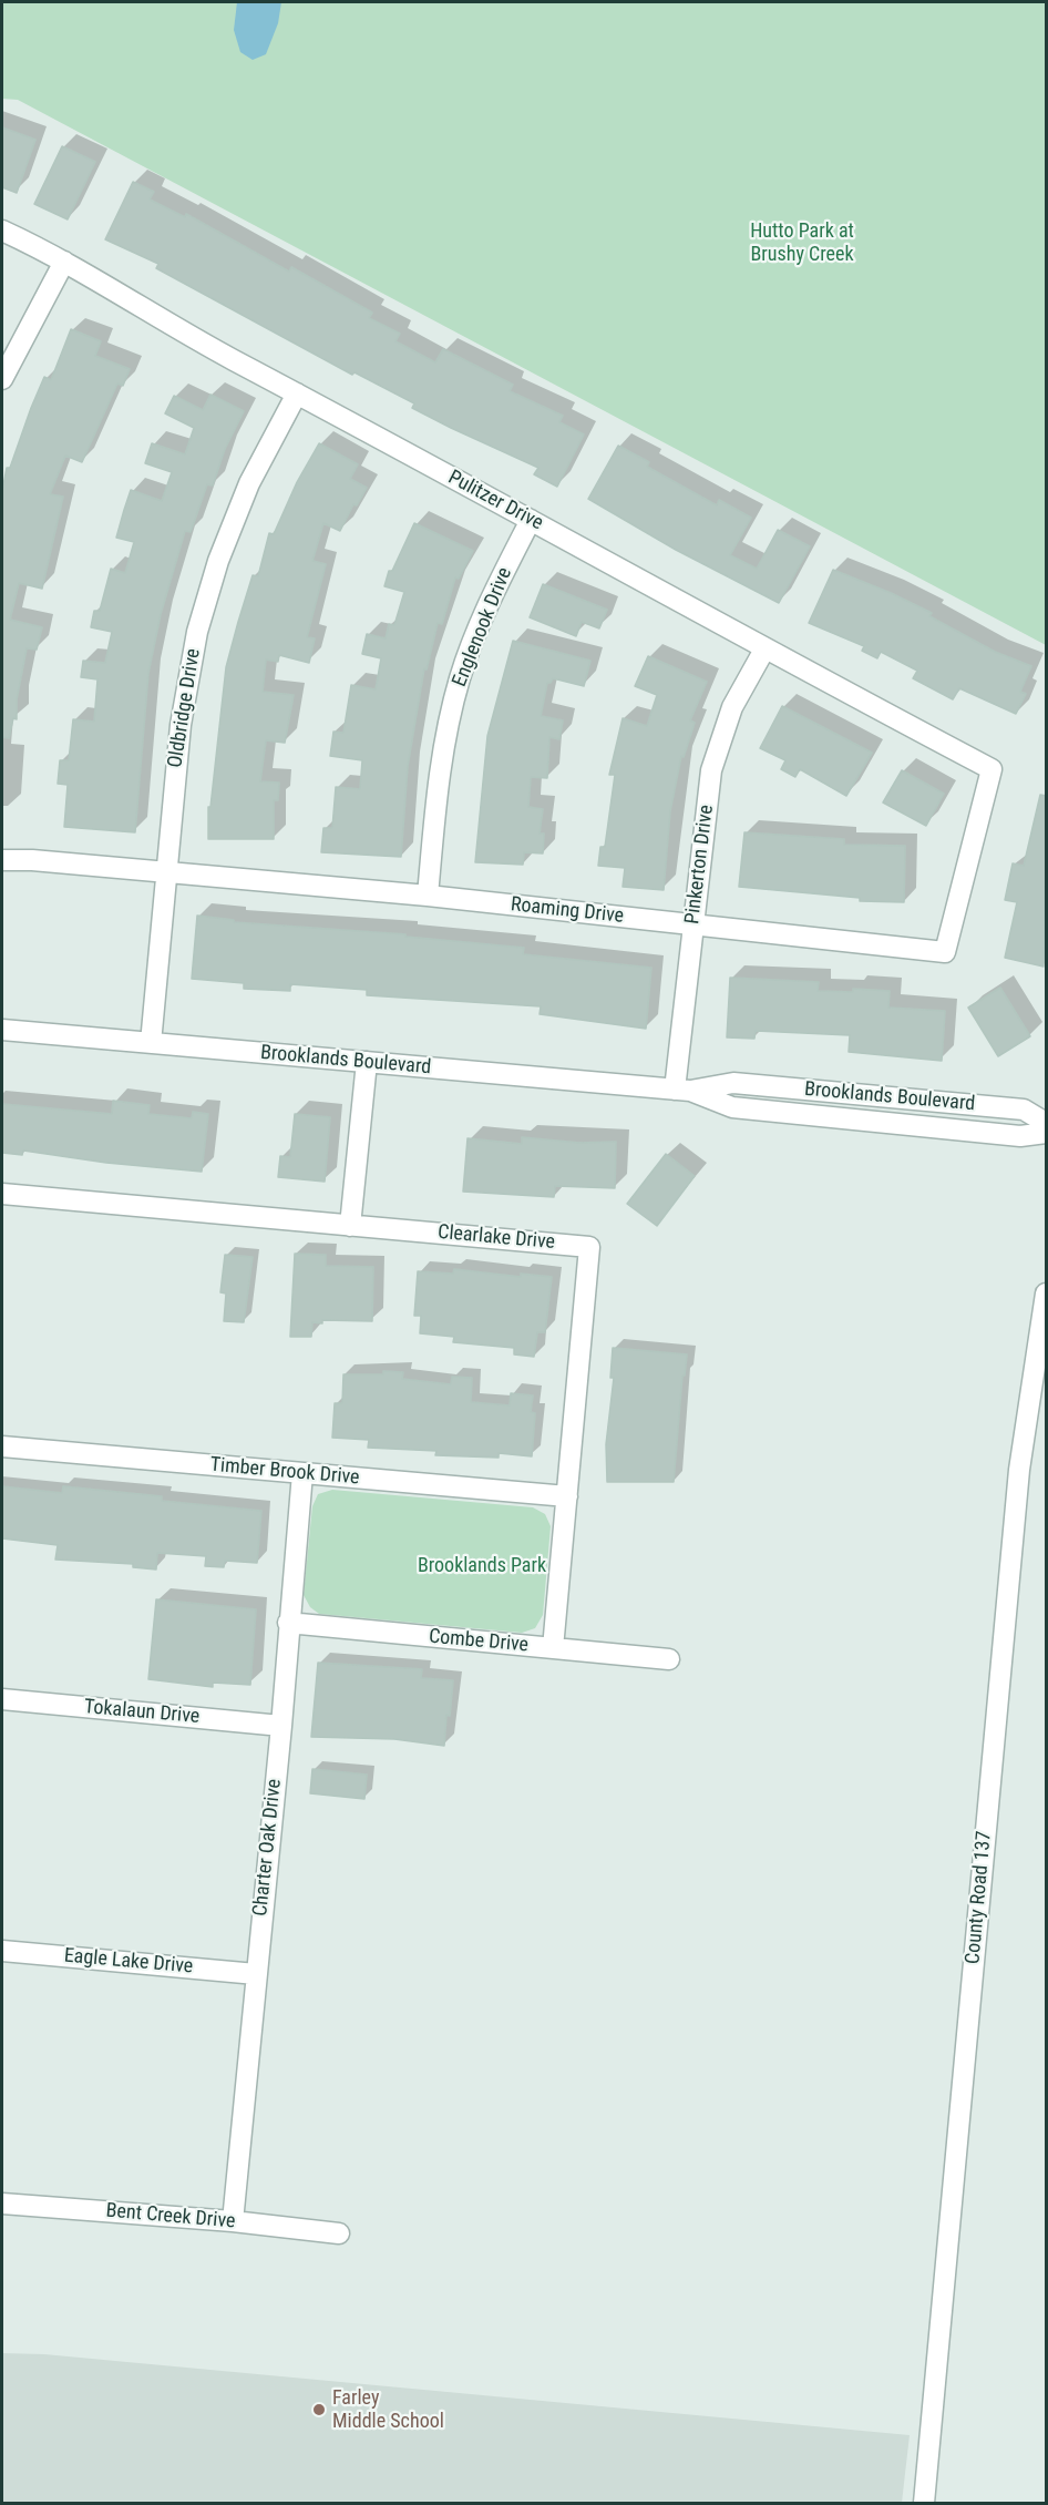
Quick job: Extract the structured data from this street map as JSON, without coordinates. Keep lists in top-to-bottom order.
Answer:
{
  "streets": {
    "street": [
      "Pulitzer Drive",
      "Englenook Drive",
      "Oldbridge Drive",
      "Pinkerton Drive",
      "Roaming Drive",
      "Brooklands Boulevard",
      "Clearlake Drive",
      "Timber Brook Drive",
      "Combe Drive",
      "Tokalaun Drive",
      "Charter Oak Drive",
      "County Road 137",
      "Eagle Lake Drive",
      "Bent Creek Drive"
    ]
  },
  "crossings": [
    ["Pulitzer Drive", "Englenook Drive"],
    ["Pulitzer Drive", "Oldbridge Drive"],
    ["Pulitzer Drive", "Pinkerton Drive"],
    ["Pulitzer Drive", "Roaming Drive"],
    ["Englenook Drive", "Roaming Drive"],
    ["Oldbridge Drive", "Roaming Drive"],
    ["Oldbridge Drive", "Brooklands Boulevard"],
    ["Pinkerton Drive", "Roaming Drive"],
    ["Pinkerton Drive", "Brooklands Boulevard"],
    ["Clearlake Drive", "Timber Brook Drive"],
    ["Clearlake Drive", "Combe Drive"],
    ["Timber Brook Drive", "Charter Oak Drive"],
    ["Combe Drive", "Charter Oak Drive"],
    ["Tokalaun Drive", "Charter Oak Drive"],
    ["Charter Oak Drive", "Eagle Lake Drive"],
    ["Charter Oak Drive", "Bent Creek Drive"]
  ],
  "parks": ["Hutto Park at Brushy Creek", "Brooklands Park"],
  "places": ["Farley Middle School"]
}
